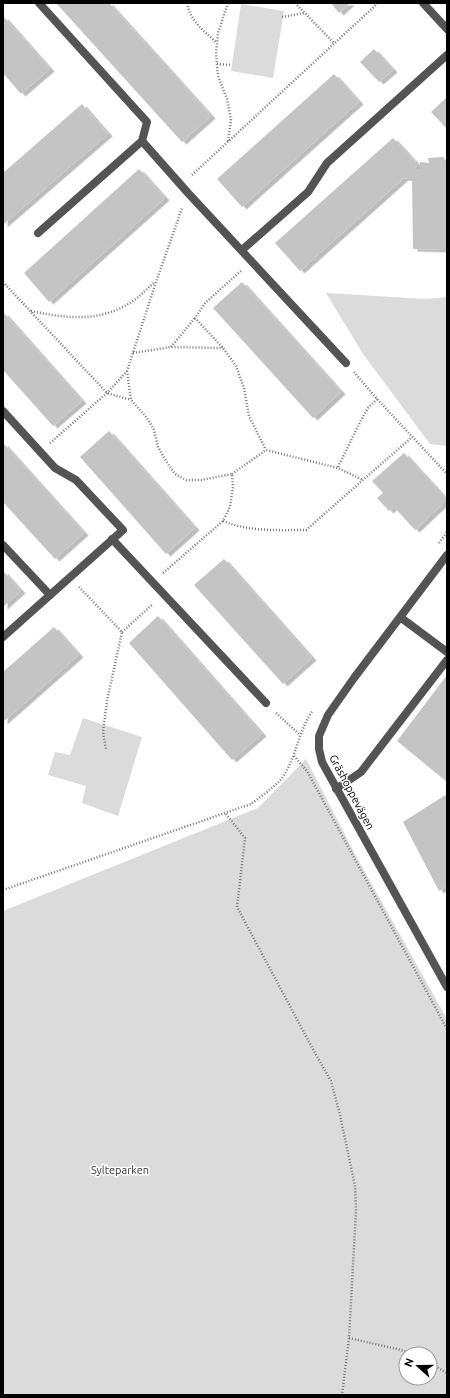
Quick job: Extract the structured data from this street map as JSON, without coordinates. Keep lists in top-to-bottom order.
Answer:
{
  "streets": {
    "street": ["Gräshoppevägen"]
  },
  "parks": ["Sylteparken"],
  "north": "left"
}
